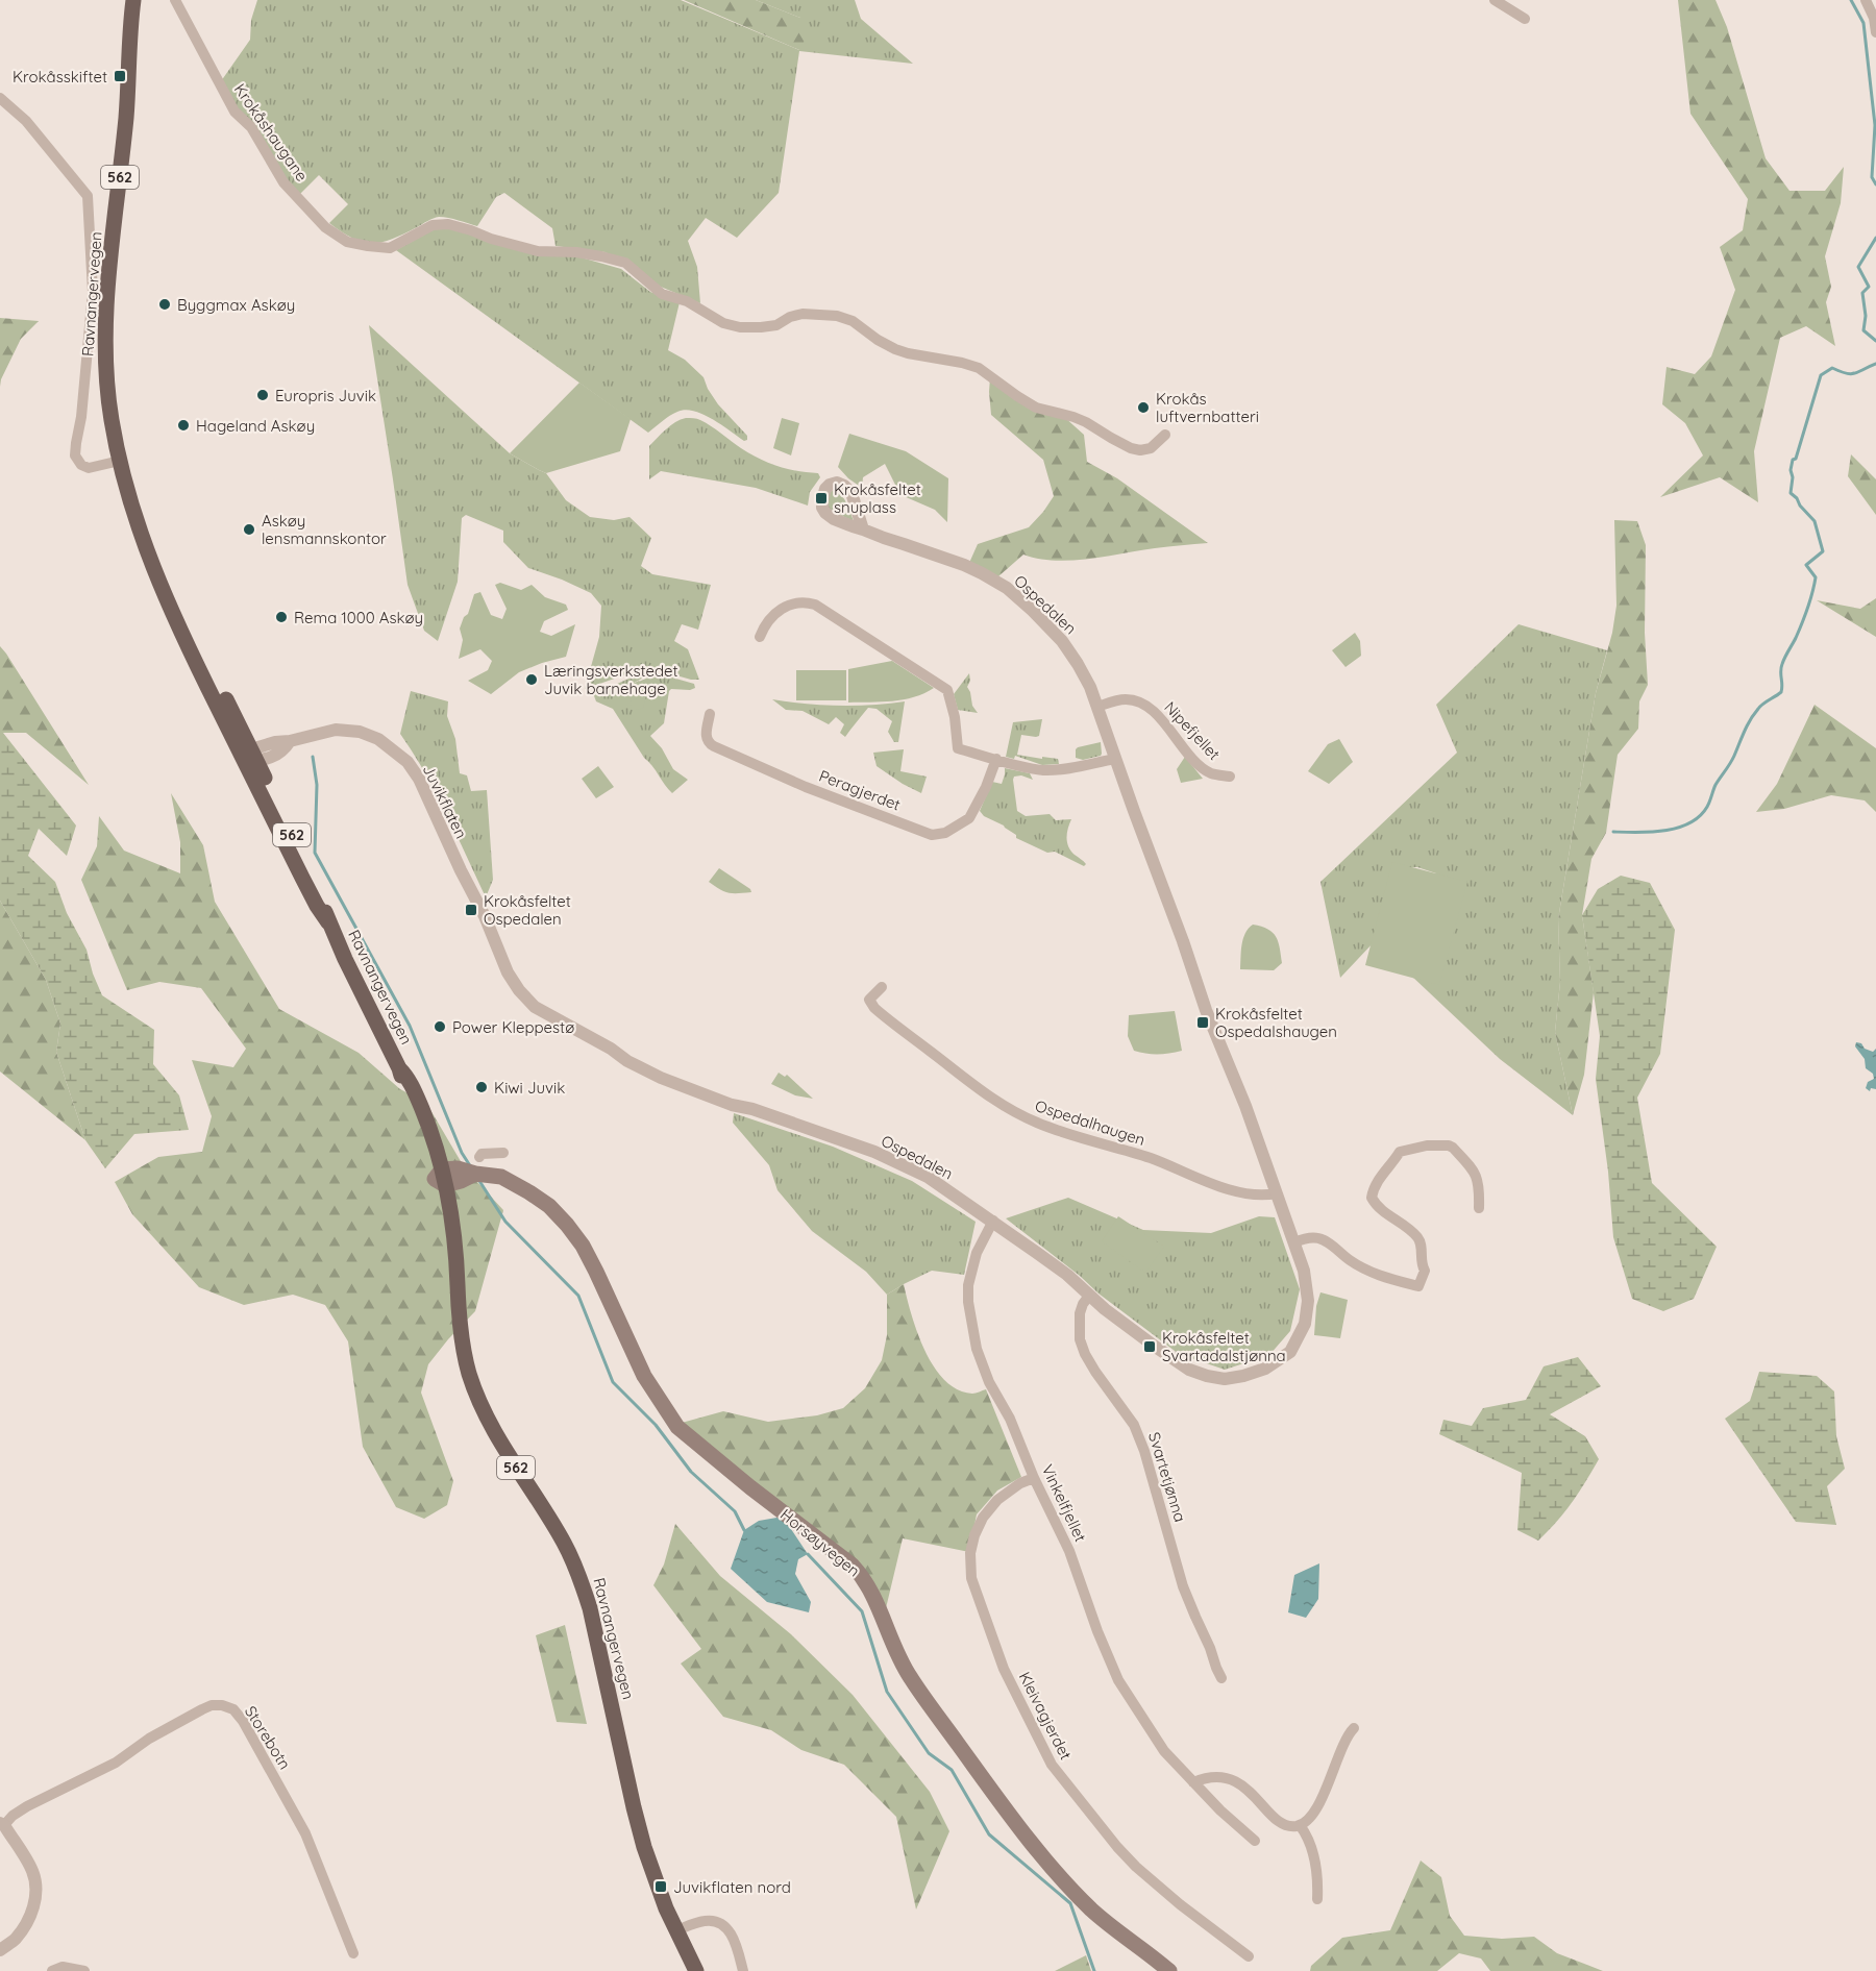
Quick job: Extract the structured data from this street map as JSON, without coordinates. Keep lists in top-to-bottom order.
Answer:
{
  "streets": {
    "main road": ["562", "Ravnangervegen", "Horsøyvegen"],
    "street": [
      "Krokåshaugane",
      "Ospedalen",
      "Nipefjellet",
      "Peragjerdet",
      "Juvikflaten",
      "Ospedalhaugen",
      "Svartetjønna",
      "Vinkelfjellet",
      "Kleivagjerdet",
      "Storebotn"
    ]
  },
  "crossings": [
    ["Ravnangervegen", "Juvikflaten"],
    ["Ravnangervegen", "Horsøyvegen"],
    ["Ospedalen", "Nipefjellet"],
    ["Ospedalen", "Juvikflaten"],
    ["Ospedalen", "Ospedalhaugen"],
    ["Ospedalen", "Svartetjønna"],
    ["Ospedalen", "Vinkelfjellet"],
    ["Vinkelfjellet", "Kleivagjerdet"]
  ],
  "places": {
    "transit": [
      "Krokåsskiftet",
      "Krokåsfeltet snuplass",
      "Krokåsfeltet Ospedalen",
      "Krokåsfeltet Ospedalshaugen",
      "Krokåsfeltet Svartadalstjønna",
      "Juvikflaten nord"
    ],
    "other": [
      "Byggmax Askøy",
      "Europris Juvik",
      "Krokås luftvernbatteri",
      "Hageland Askøy",
      "Askøy lensmannskontor",
      "Rema 1000 Askøy",
      "Læringsverkstedet Juvik barnehage",
      "Power Kleppestø",
      "Kiwi Juvik"
    ]
  }
}
